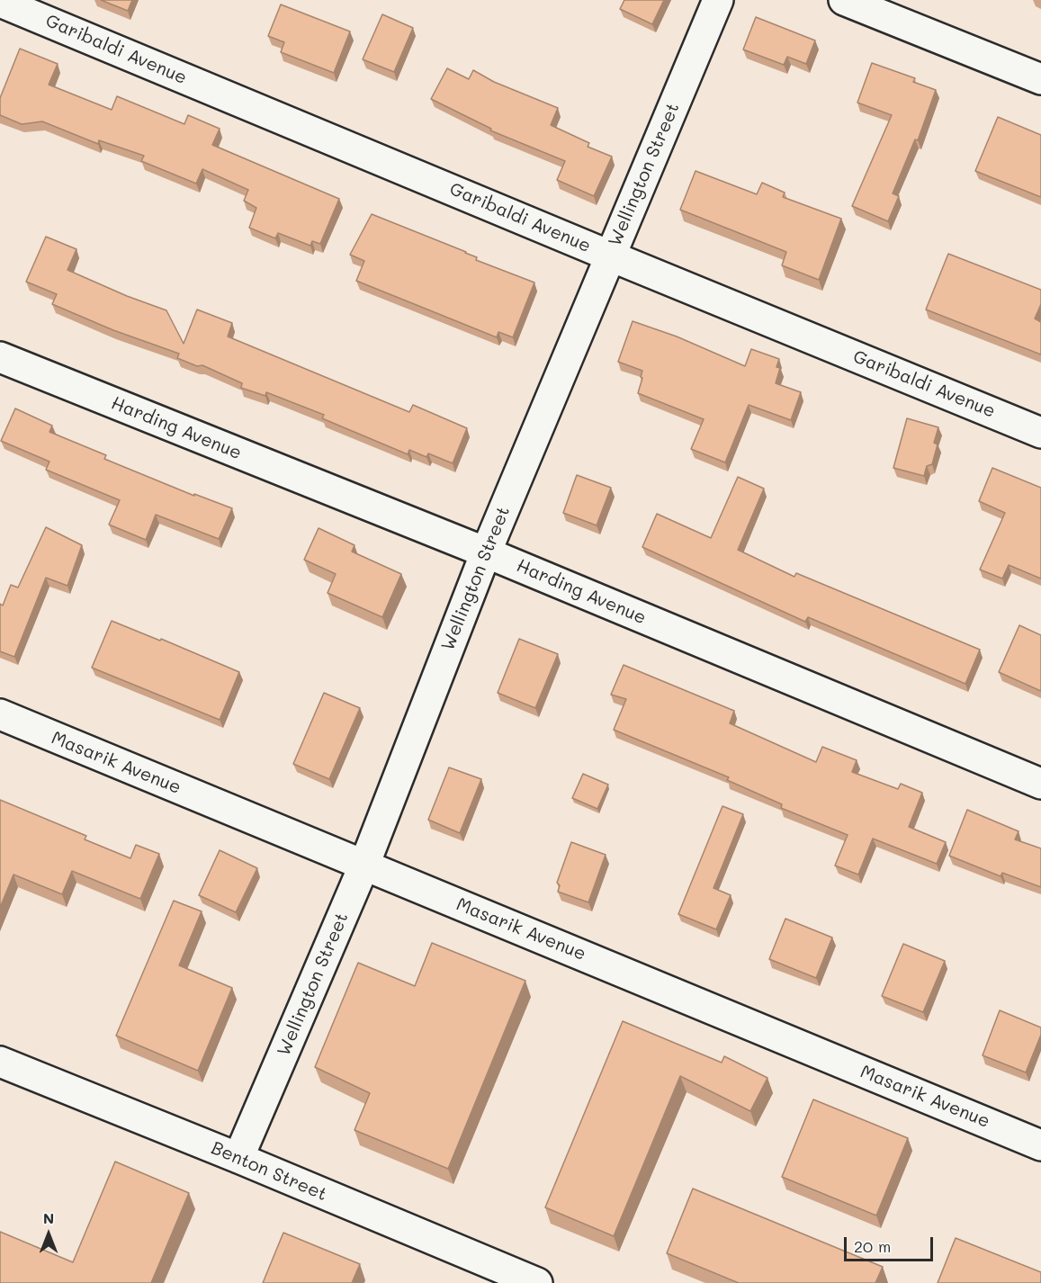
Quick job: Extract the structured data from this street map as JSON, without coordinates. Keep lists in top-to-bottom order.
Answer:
{
  "streets": {
    "street": [
      "Garibaldi Avenue",
      "Wellington Street",
      "Harding Avenue",
      "Masarik Avenue",
      "Benton Street"
    ]
  },
  "crossings": [
    ["Garibaldi Avenue", "Wellington Street"],
    ["Wellington Street", "Harding Avenue"],
    ["Wellington Street", "Masarik Avenue"],
    ["Wellington Street", "Benton Street"]
  ],
  "scale_bar": "20 m",
  "north": "top"
}
